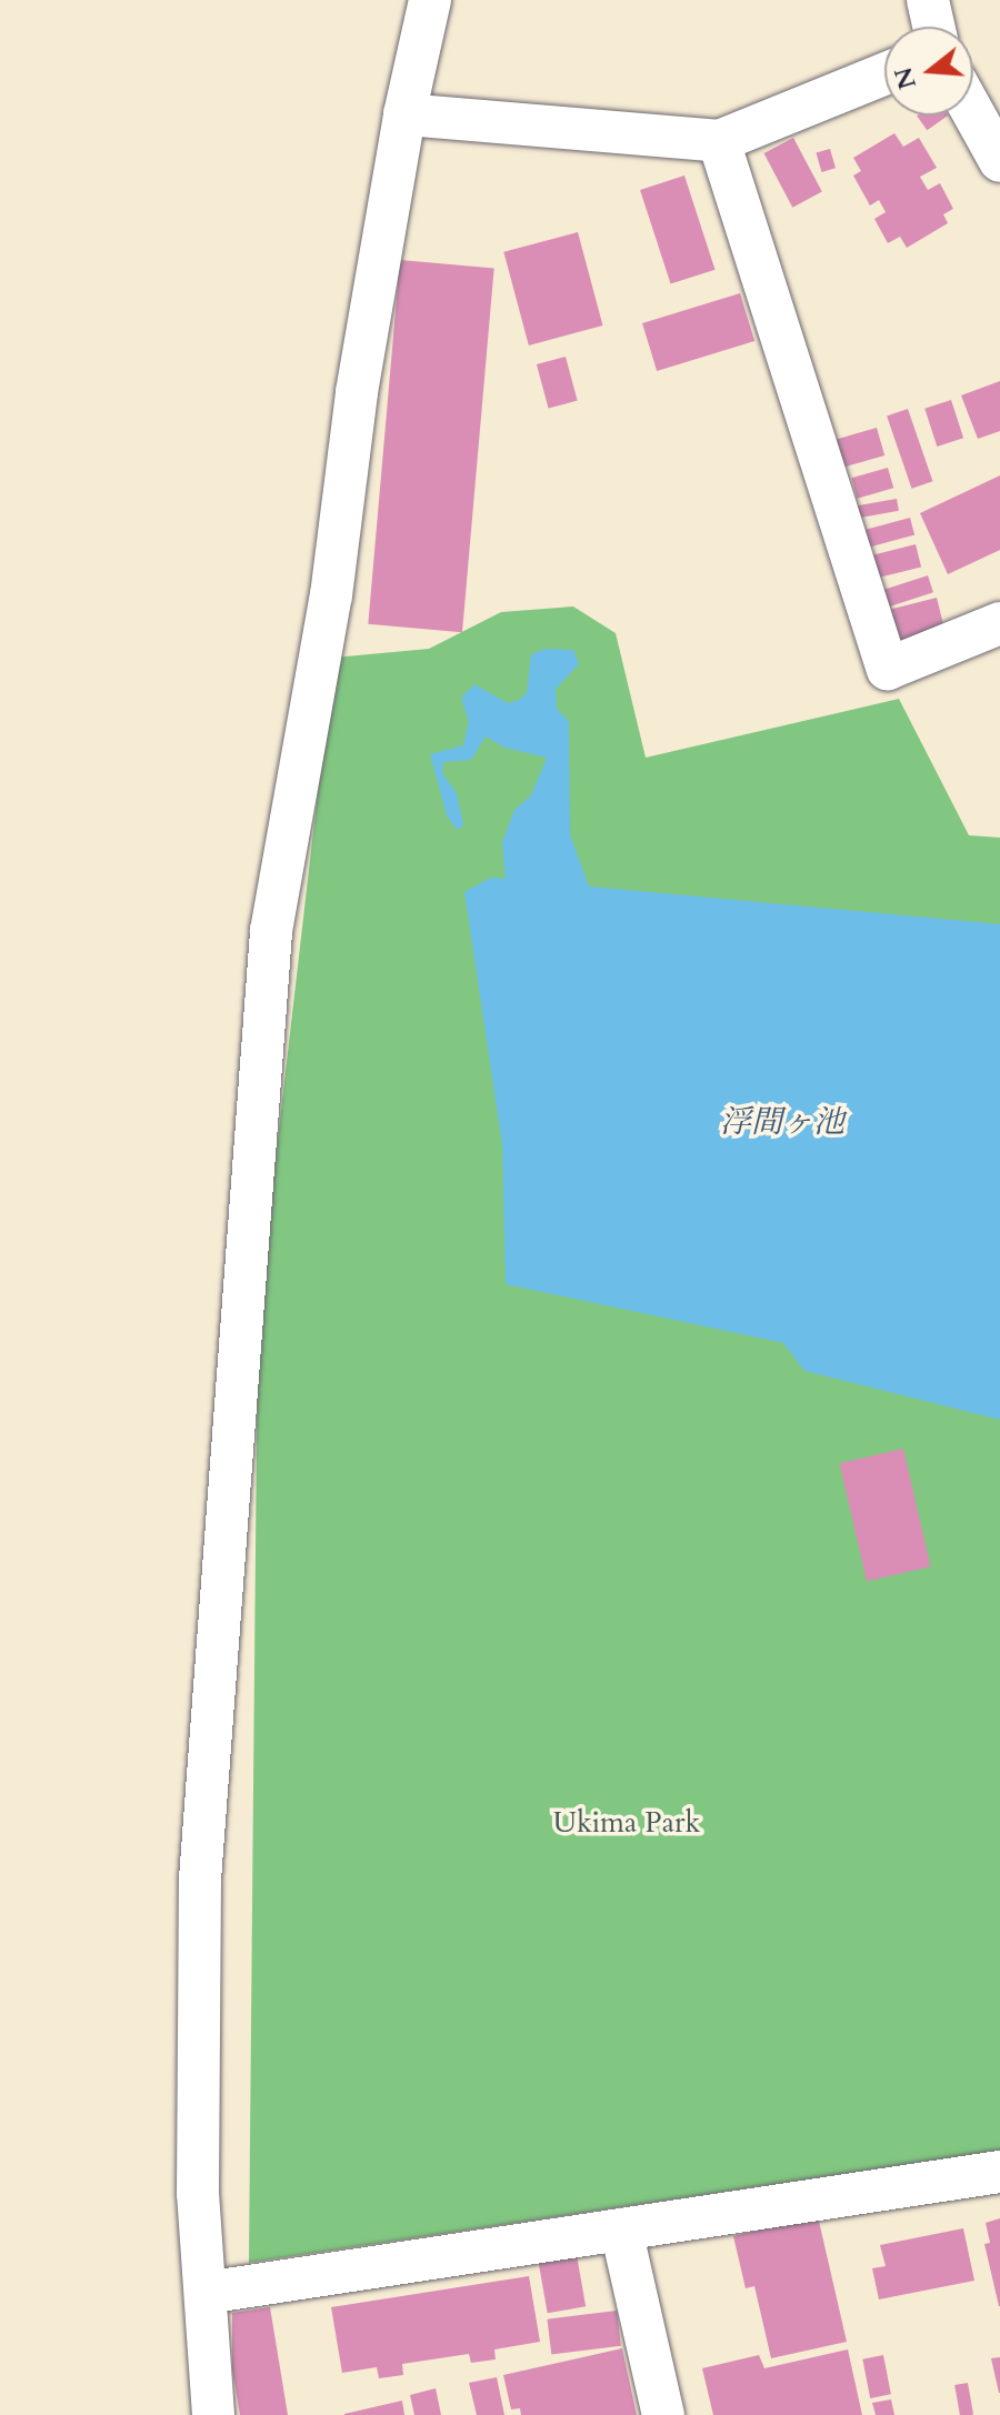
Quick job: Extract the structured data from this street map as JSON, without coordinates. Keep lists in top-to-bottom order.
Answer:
{
  "water": ["浮間ヶ池"],
  "parks": ["Ukima Park"],
  "north": "left"
}
